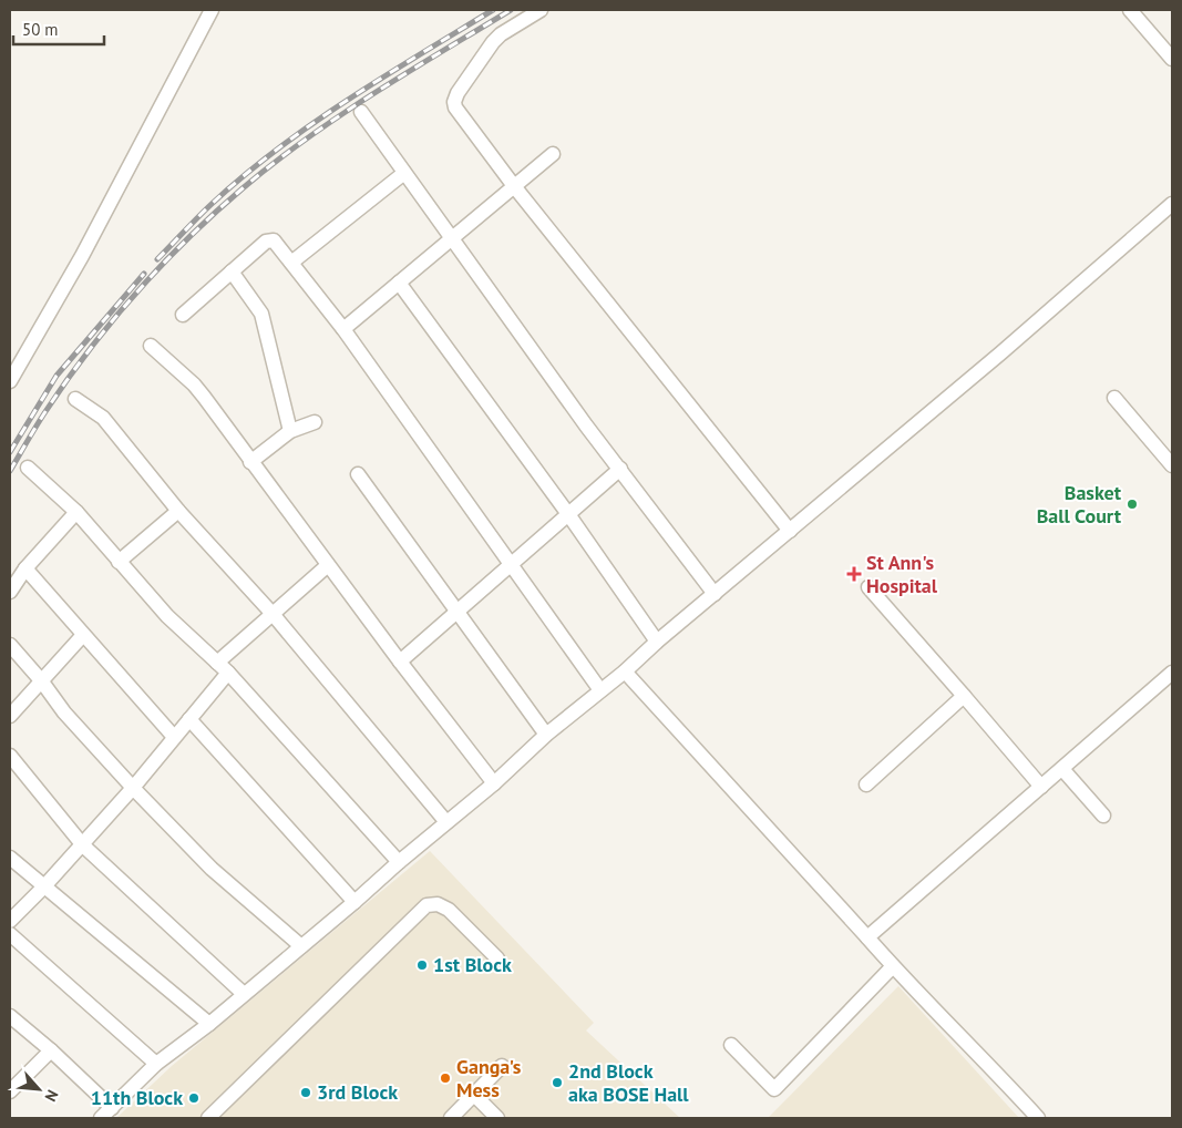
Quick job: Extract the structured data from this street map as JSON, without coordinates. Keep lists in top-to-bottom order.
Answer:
{
  "places": {
    "other": [
      "Basket Ball Court",
      "1st Block",
      "Ganga's Mess",
      "2nd Block aka BOSE Hall",
      "3rd Block",
      "11th Block"
    ],
    "health": ["St Ann's Hospital"]
  },
  "scale_bar": "50 m",
  "north": "bottom right"
}
